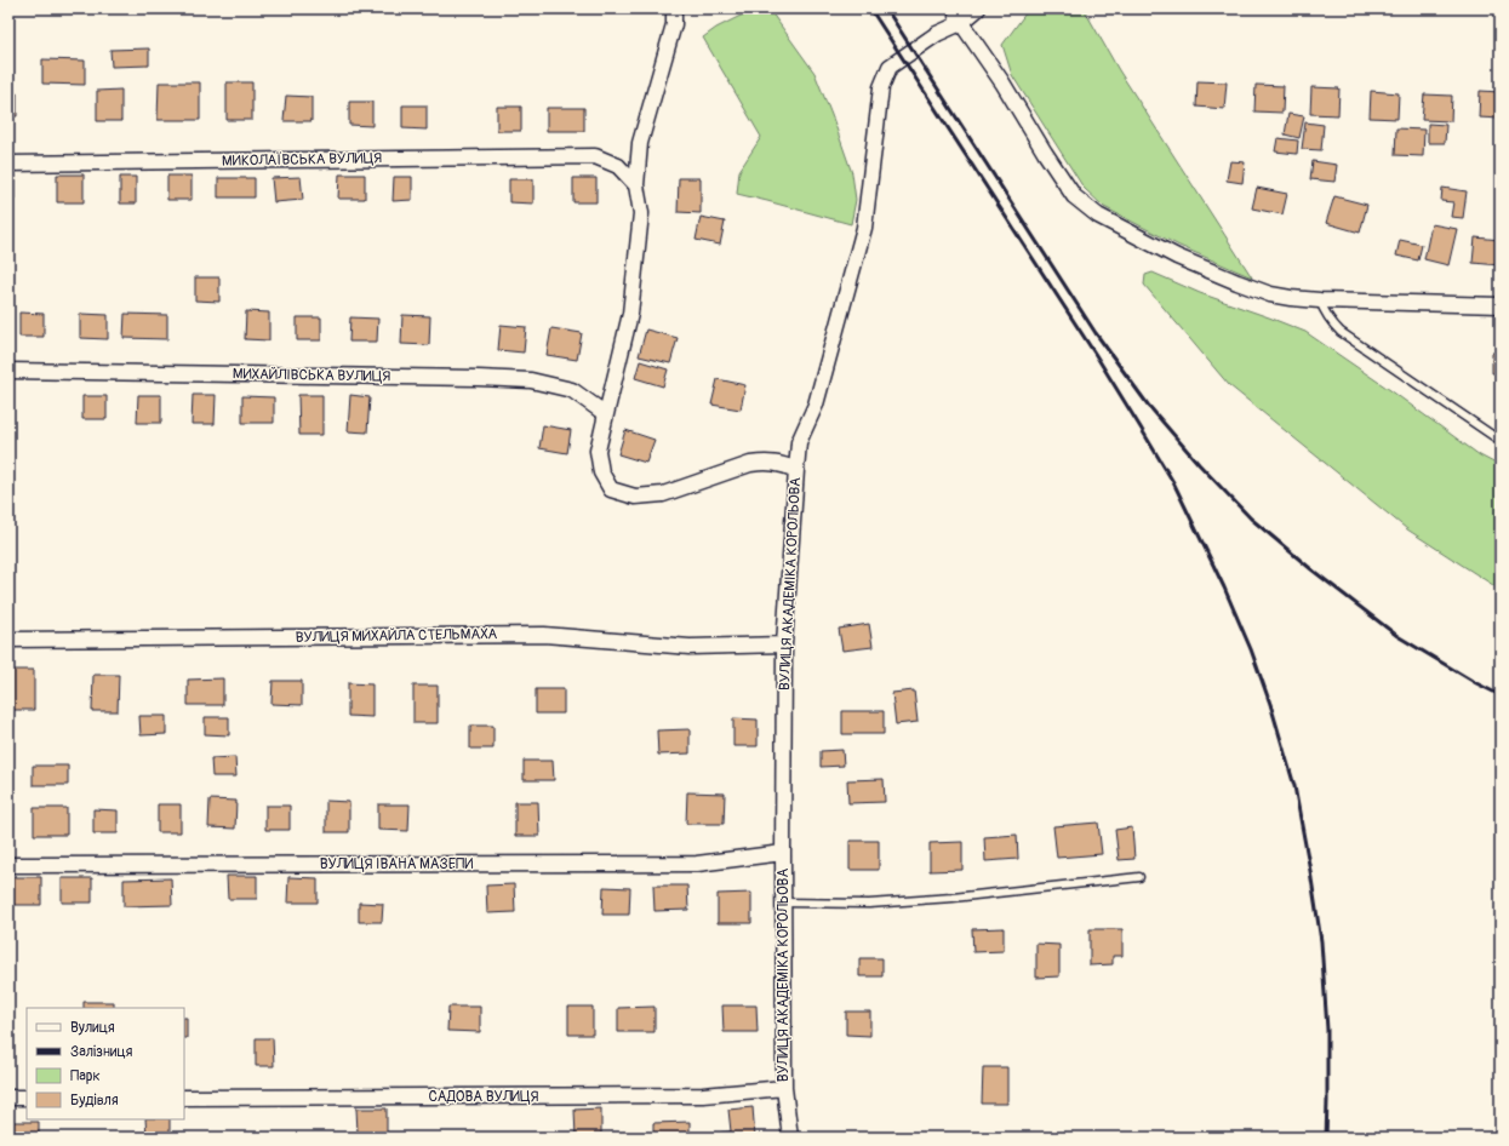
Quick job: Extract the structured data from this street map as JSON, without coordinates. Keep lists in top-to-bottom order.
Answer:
{
  "streets": {
    "street": [
      "МИКОЛАЇВСЬКА ВУЛИЦЯ",
      "МИХАЙЛІВСЬКА ВУЛИЦЯ",
      "ВУЛИЦЯ АКАДЕМІКА КОРОЛЬОВА",
      "ВУЛИЦЯ МИХАЙЛА СТЕЛЬМАХА",
      "ВУЛИЦЯ ІВАНА МАЗЕПИ",
      "САДОВА ВУЛИЦЯ"
    ]
  },
  "crossings": [
    ["МИКОЛАЇВСЬКА ВУЛИЦЯ", "ВУЛИЦЯ АКАДЕМІКА КОРОЛЬОВА"],
    ["МИХАЙЛІВСЬКА ВУЛИЦЯ", "ВУЛИЦЯ АКАДЕМІКА КОРОЛЬОВА"],
    ["ВУЛИЦЯ АКАДЕМІКА КОРОЛЬОВА", "ВУЛИЦЯ МИХАЙЛА СТЕЛЬМАХА"],
    ["ВУЛИЦЯ АКАДЕМІКА КОРОЛЬОВА", "ВУЛИЦЯ ІВАНА МАЗЕПИ"],
    ["ВУЛИЦЯ АКАДЕМІКА КОРОЛЬОВА", "САДОВА ВУЛИЦЯ"]
  ],
  "legend": [
    "Вулиця",
    "Залізниця",
    "Парк",
    "Будівля"
  ]
}
